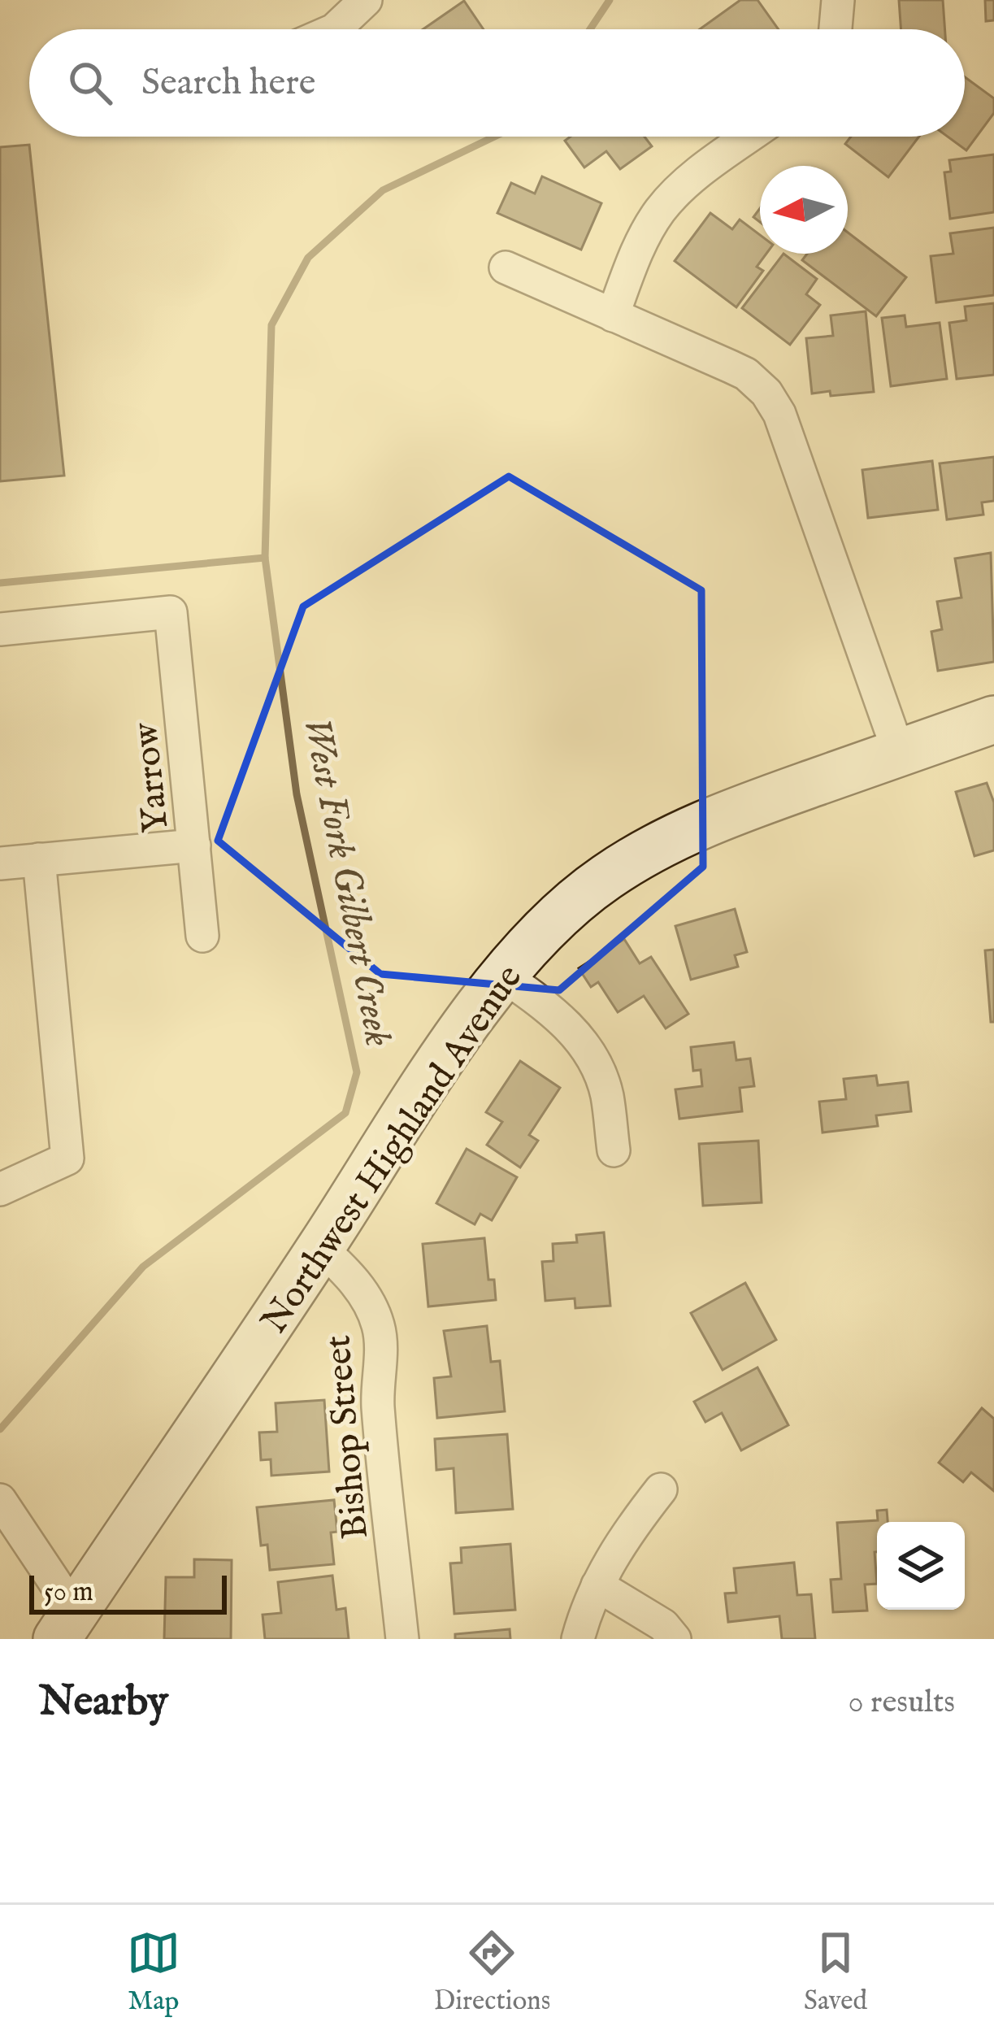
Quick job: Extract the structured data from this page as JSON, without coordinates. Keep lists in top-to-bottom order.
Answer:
{
  "streets": {
    "main road": ["Northwest Highland Avenue"],
    "street": ["Yarrow", "Bishop Street"]
  },
  "crossings": [
    ["Northwest Highland Avenue", "Bishop Street"]
  ],
  "water": ["West Fork Gilbert Creek"],
  "scale_bar": "50 m",
  "north": "left",
  "page": {
    "search": "Search here",
    "scale": "50 m",
    "heading": ["Nearby", "0 results"],
    "nav": ["Map", "Directions", "Saved"]
  }
}
